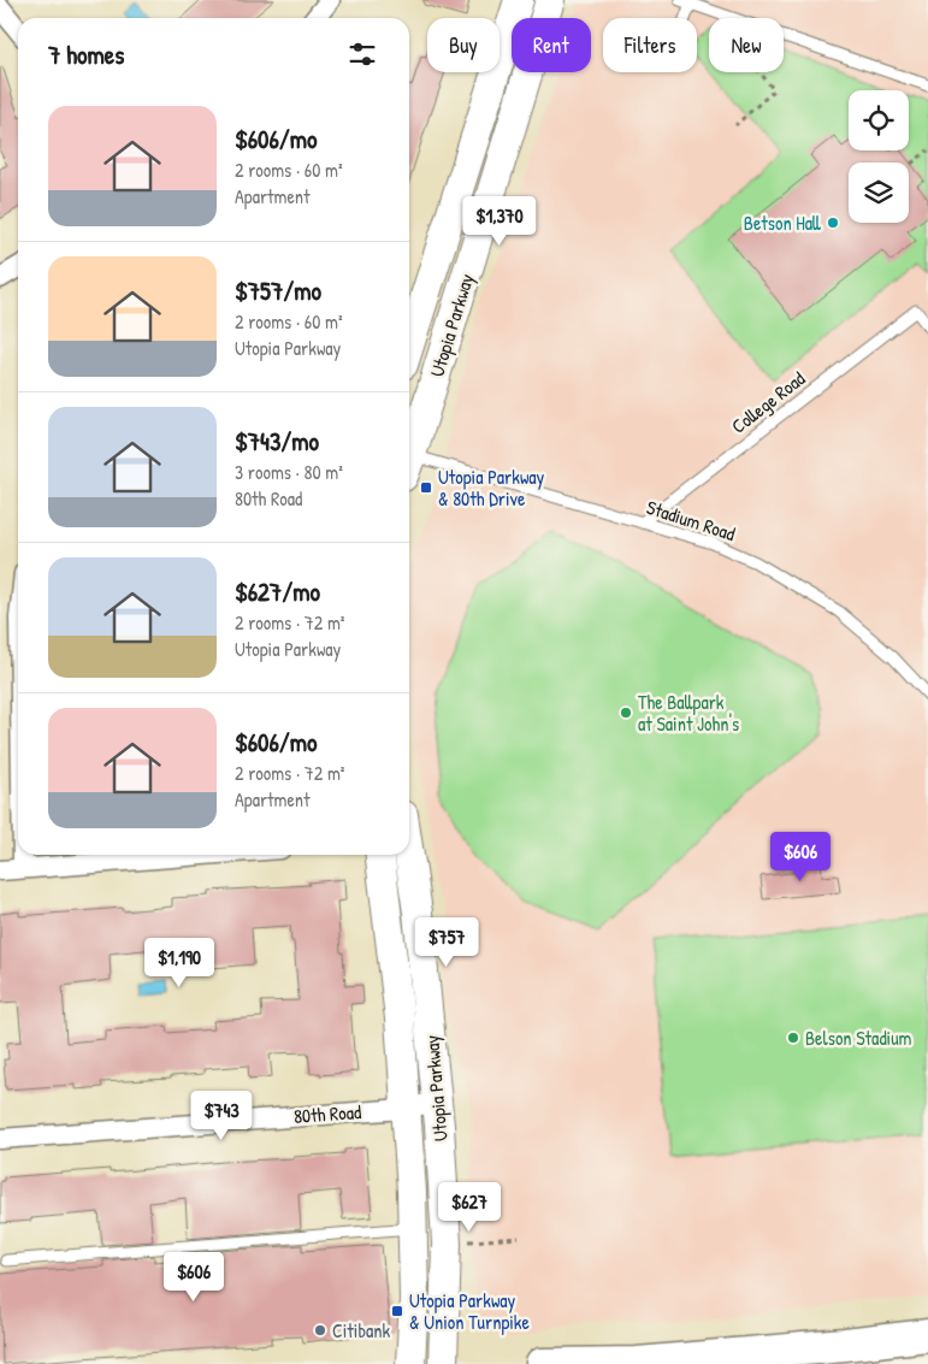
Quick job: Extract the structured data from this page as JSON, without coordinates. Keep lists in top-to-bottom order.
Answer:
{
  "streets": {
    "main road": ["Utopia Parkway"],
    "street": ["80th Road"],
    "lane": ["College Road", "Stadium Road"]
  },
  "crossings": [
    ["Utopia Parkway", "80th Road"],
    ["College Road", "Stadium Road"]
  ],
  "places": {
    "other": [
      "Betson Hall",
      "The Ballpark at Saint John's",
      "Belson Stadium",
      "Citibank"
    ],
    "transit": ["Utopia Parkway & 80th Drive", "Utopia Parkway & Union Turnpike"]
  },
  "page": {
    "chip": [
      "Buy",
      "Rent",
      "Filters",
      "New"
    ],
    "heading": "7 homes",
    "list": [
      {
        "name": "$606/mo",
        "note": "2 rooms · 60 m² · Apartment"
      },
      {
        "name": "$757/mo",
        "note": "2 rooms · 60 m² · Utopia Parkway"
      },
      {
        "name": "$743/mo",
        "note": "3 rooms · 80 m² · 80th Road"
      },
      {
        "name": "$627/mo",
        "note": "2 rooms · 72 m² · Utopia Parkway"
      },
      {
        "name": "$606/mo",
        "note": "2 rooms · 72 m² · Apartment"
      }
    ],
    "price": [
      "$1,370",
      "$606",
      "$757",
      "$1,190",
      "$743",
      "$627",
      "$606"
    ]
  }
}
